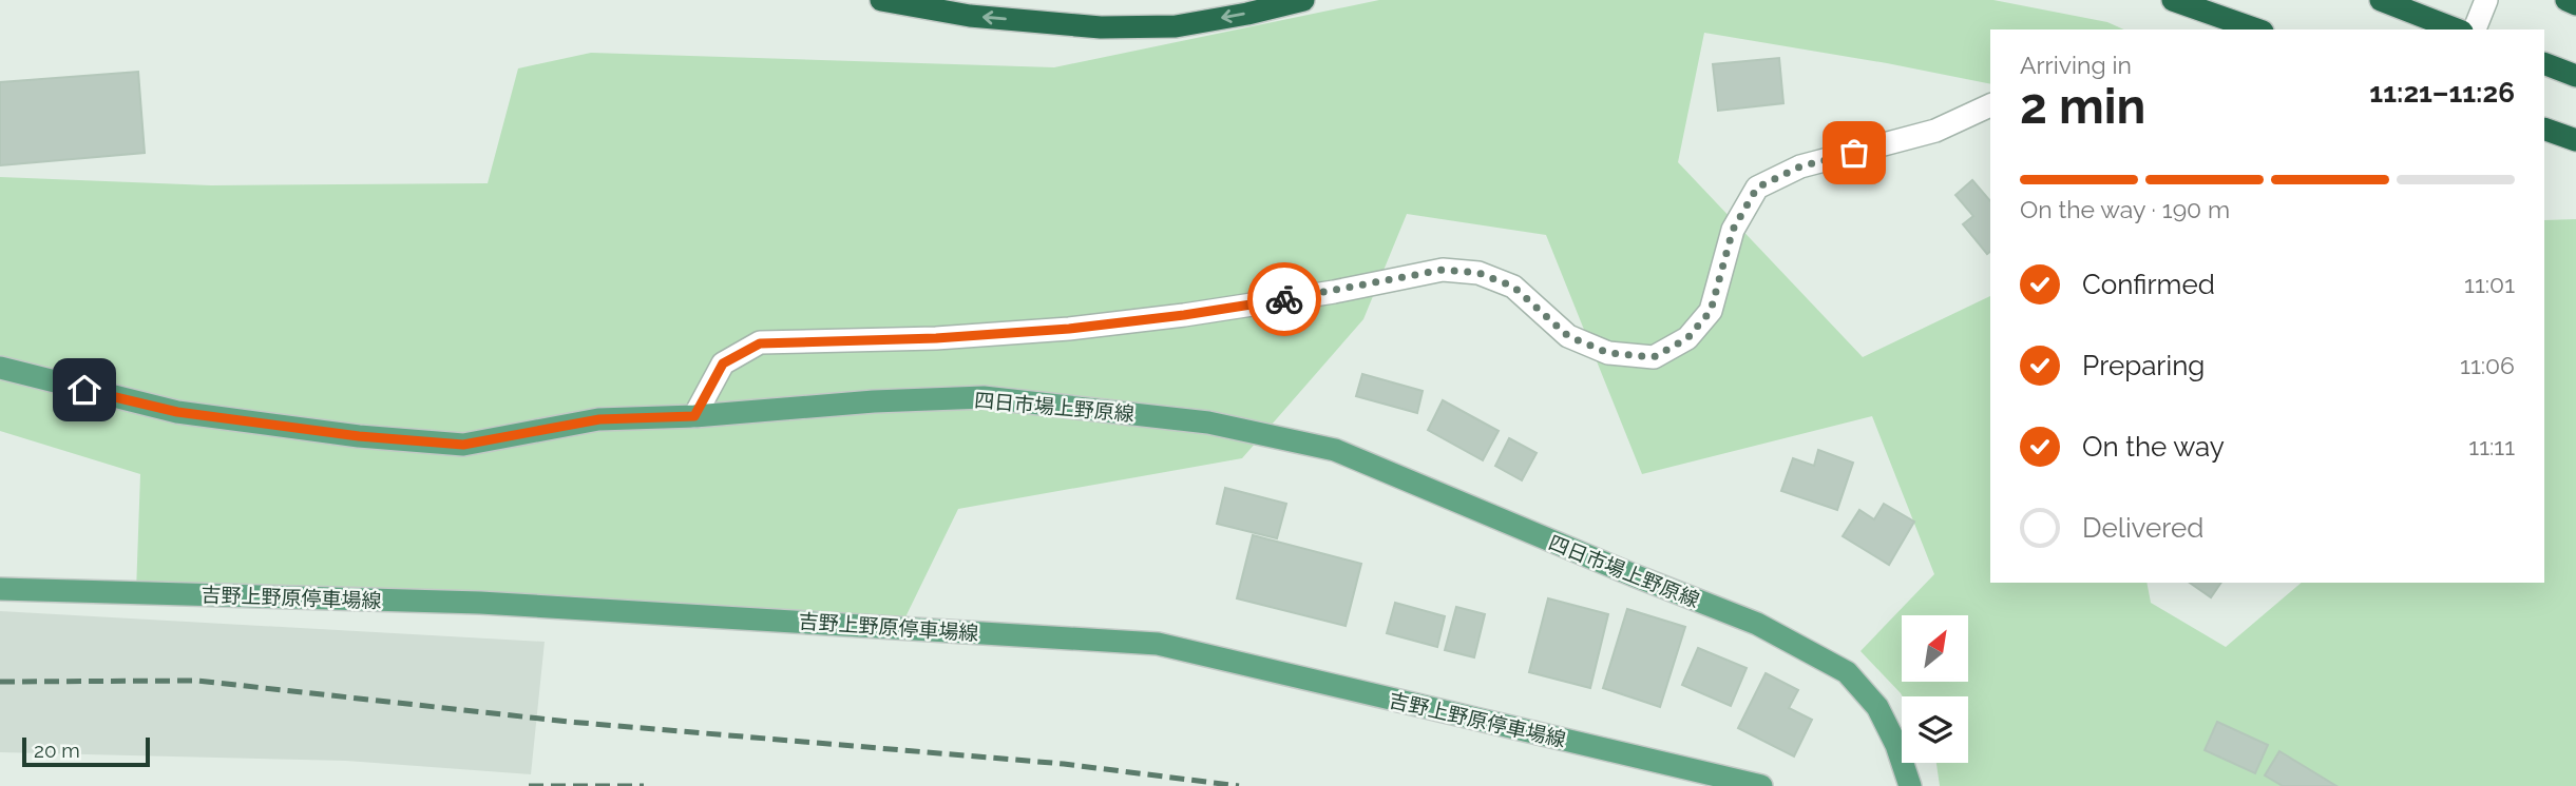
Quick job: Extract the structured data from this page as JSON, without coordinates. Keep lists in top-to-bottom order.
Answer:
{
  "streets": {
    "main road": ["四日市場上野原線", "吉野上野原停車場線"]
  },
  "scale_bar": "20 m",
  "north": "top right",
  "page": {
    "heading": ["2 min", "Arriving in", "11:21–11:26"],
    "bar": "On the way · 190 m",
    "list": [
      ["Confirmed", "11:01"],
      ["Preparing", "11:06"],
      ["On the way", "11:11"],
      "Delivered"
    ],
    "scale": "20 m"
  }
}
